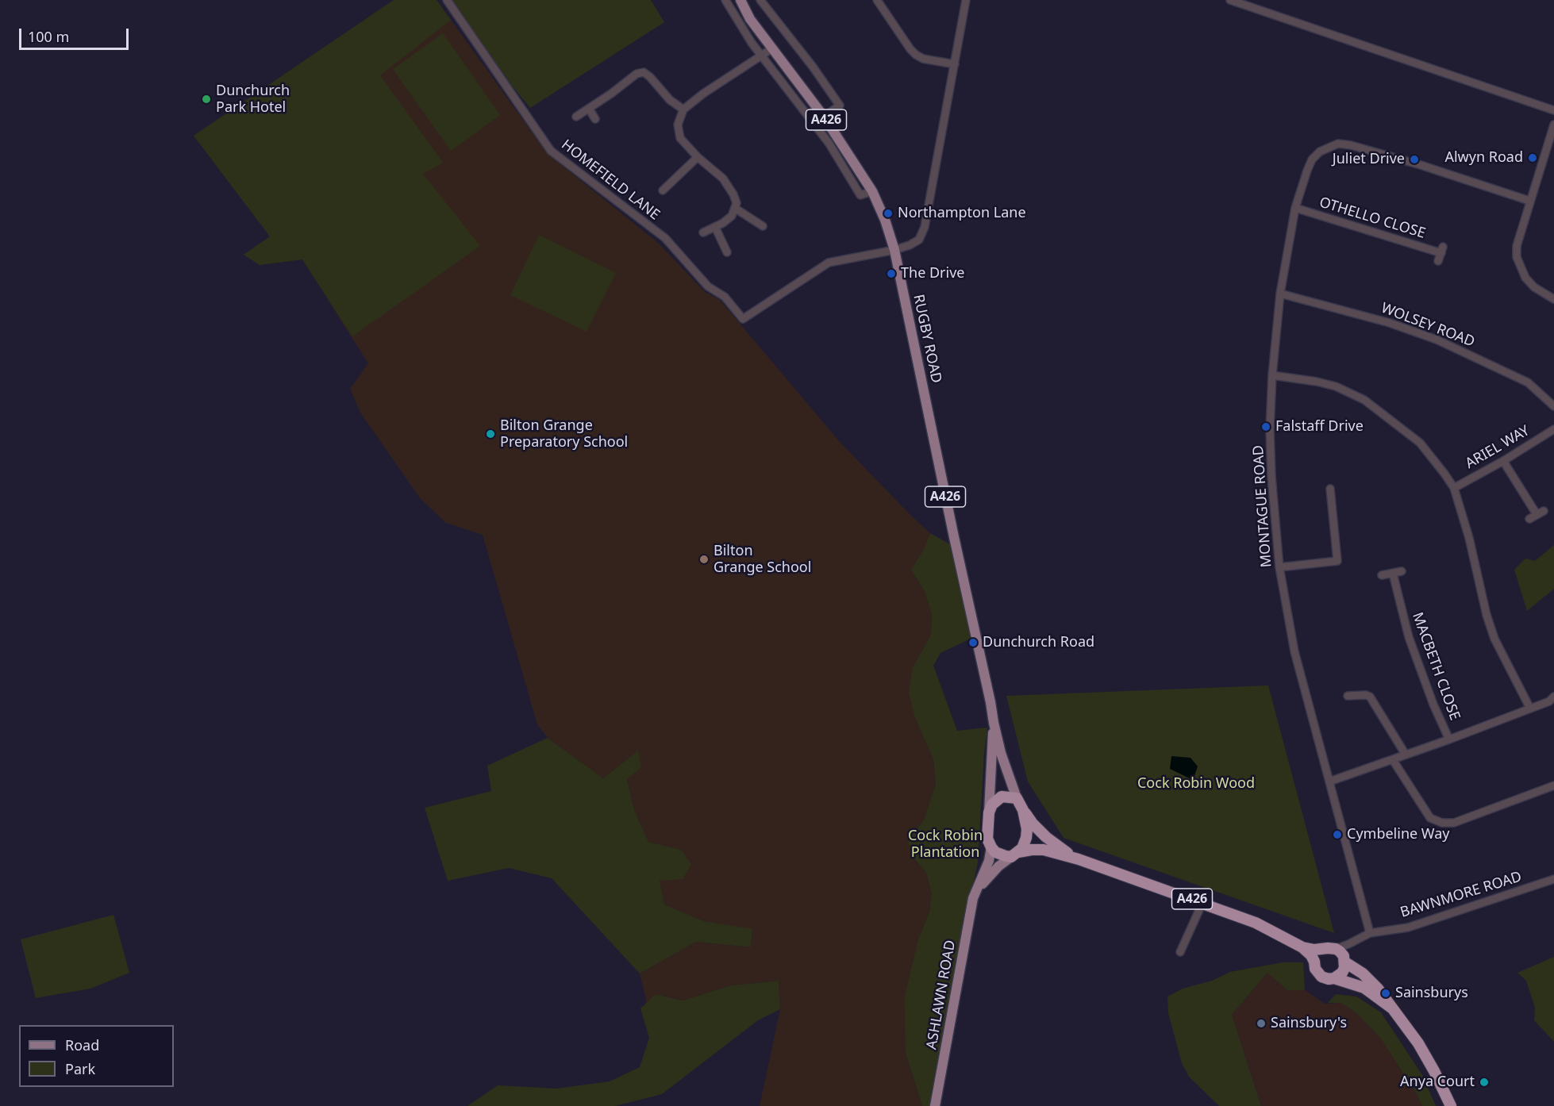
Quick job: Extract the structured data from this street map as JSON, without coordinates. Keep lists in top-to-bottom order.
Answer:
{
  "streets": {
    "highway": ["A426"],
    "main road": ["RUGBY ROAD", "ASHLAWN ROAD"],
    "street": [
      "HOMEFIELD LANE",
      "OTHELLO CLOSE",
      "WOLSEY ROAD",
      "ARIEL WAY",
      "MONTAGUE ROAD",
      "MACBETH CLOSE",
      "BAWNMORE ROAD"
    ]
  },
  "crossings": [
    ["A426", "RUGBY ROAD"],
    ["A426", "BAWNMORE ROAD"],
    ["A426", "ASHLAWN ROAD"],
    ["HOMEFIELD LANE", "RUGBY ROAD"],
    ["OTHELLO CLOSE", "MONTAGUE ROAD"],
    ["WOLSEY ROAD", "MONTAGUE ROAD"],
    ["MONTAGUE ROAD", "BAWNMORE ROAD"]
  ],
  "parks": ["Cock Robin Wood", "Cock Robin Plantation"],
  "places": [
    "Dunchurch Park Hotel",
    "Alwyn Road",
    "Juliet Drive",
    "Northampton Lane",
    "The Drive",
    "Falstaff Drive",
    "Bilton Grange Preparatory School",
    "Bilton Grange School",
    "Dunchurch Road",
    "Cymbeline Way",
    "Sainsburys",
    "Sainsbury's",
    "Anya Court"
  ],
  "legend": ["Road", "Park"],
  "scale_bar": "100 m"
}
